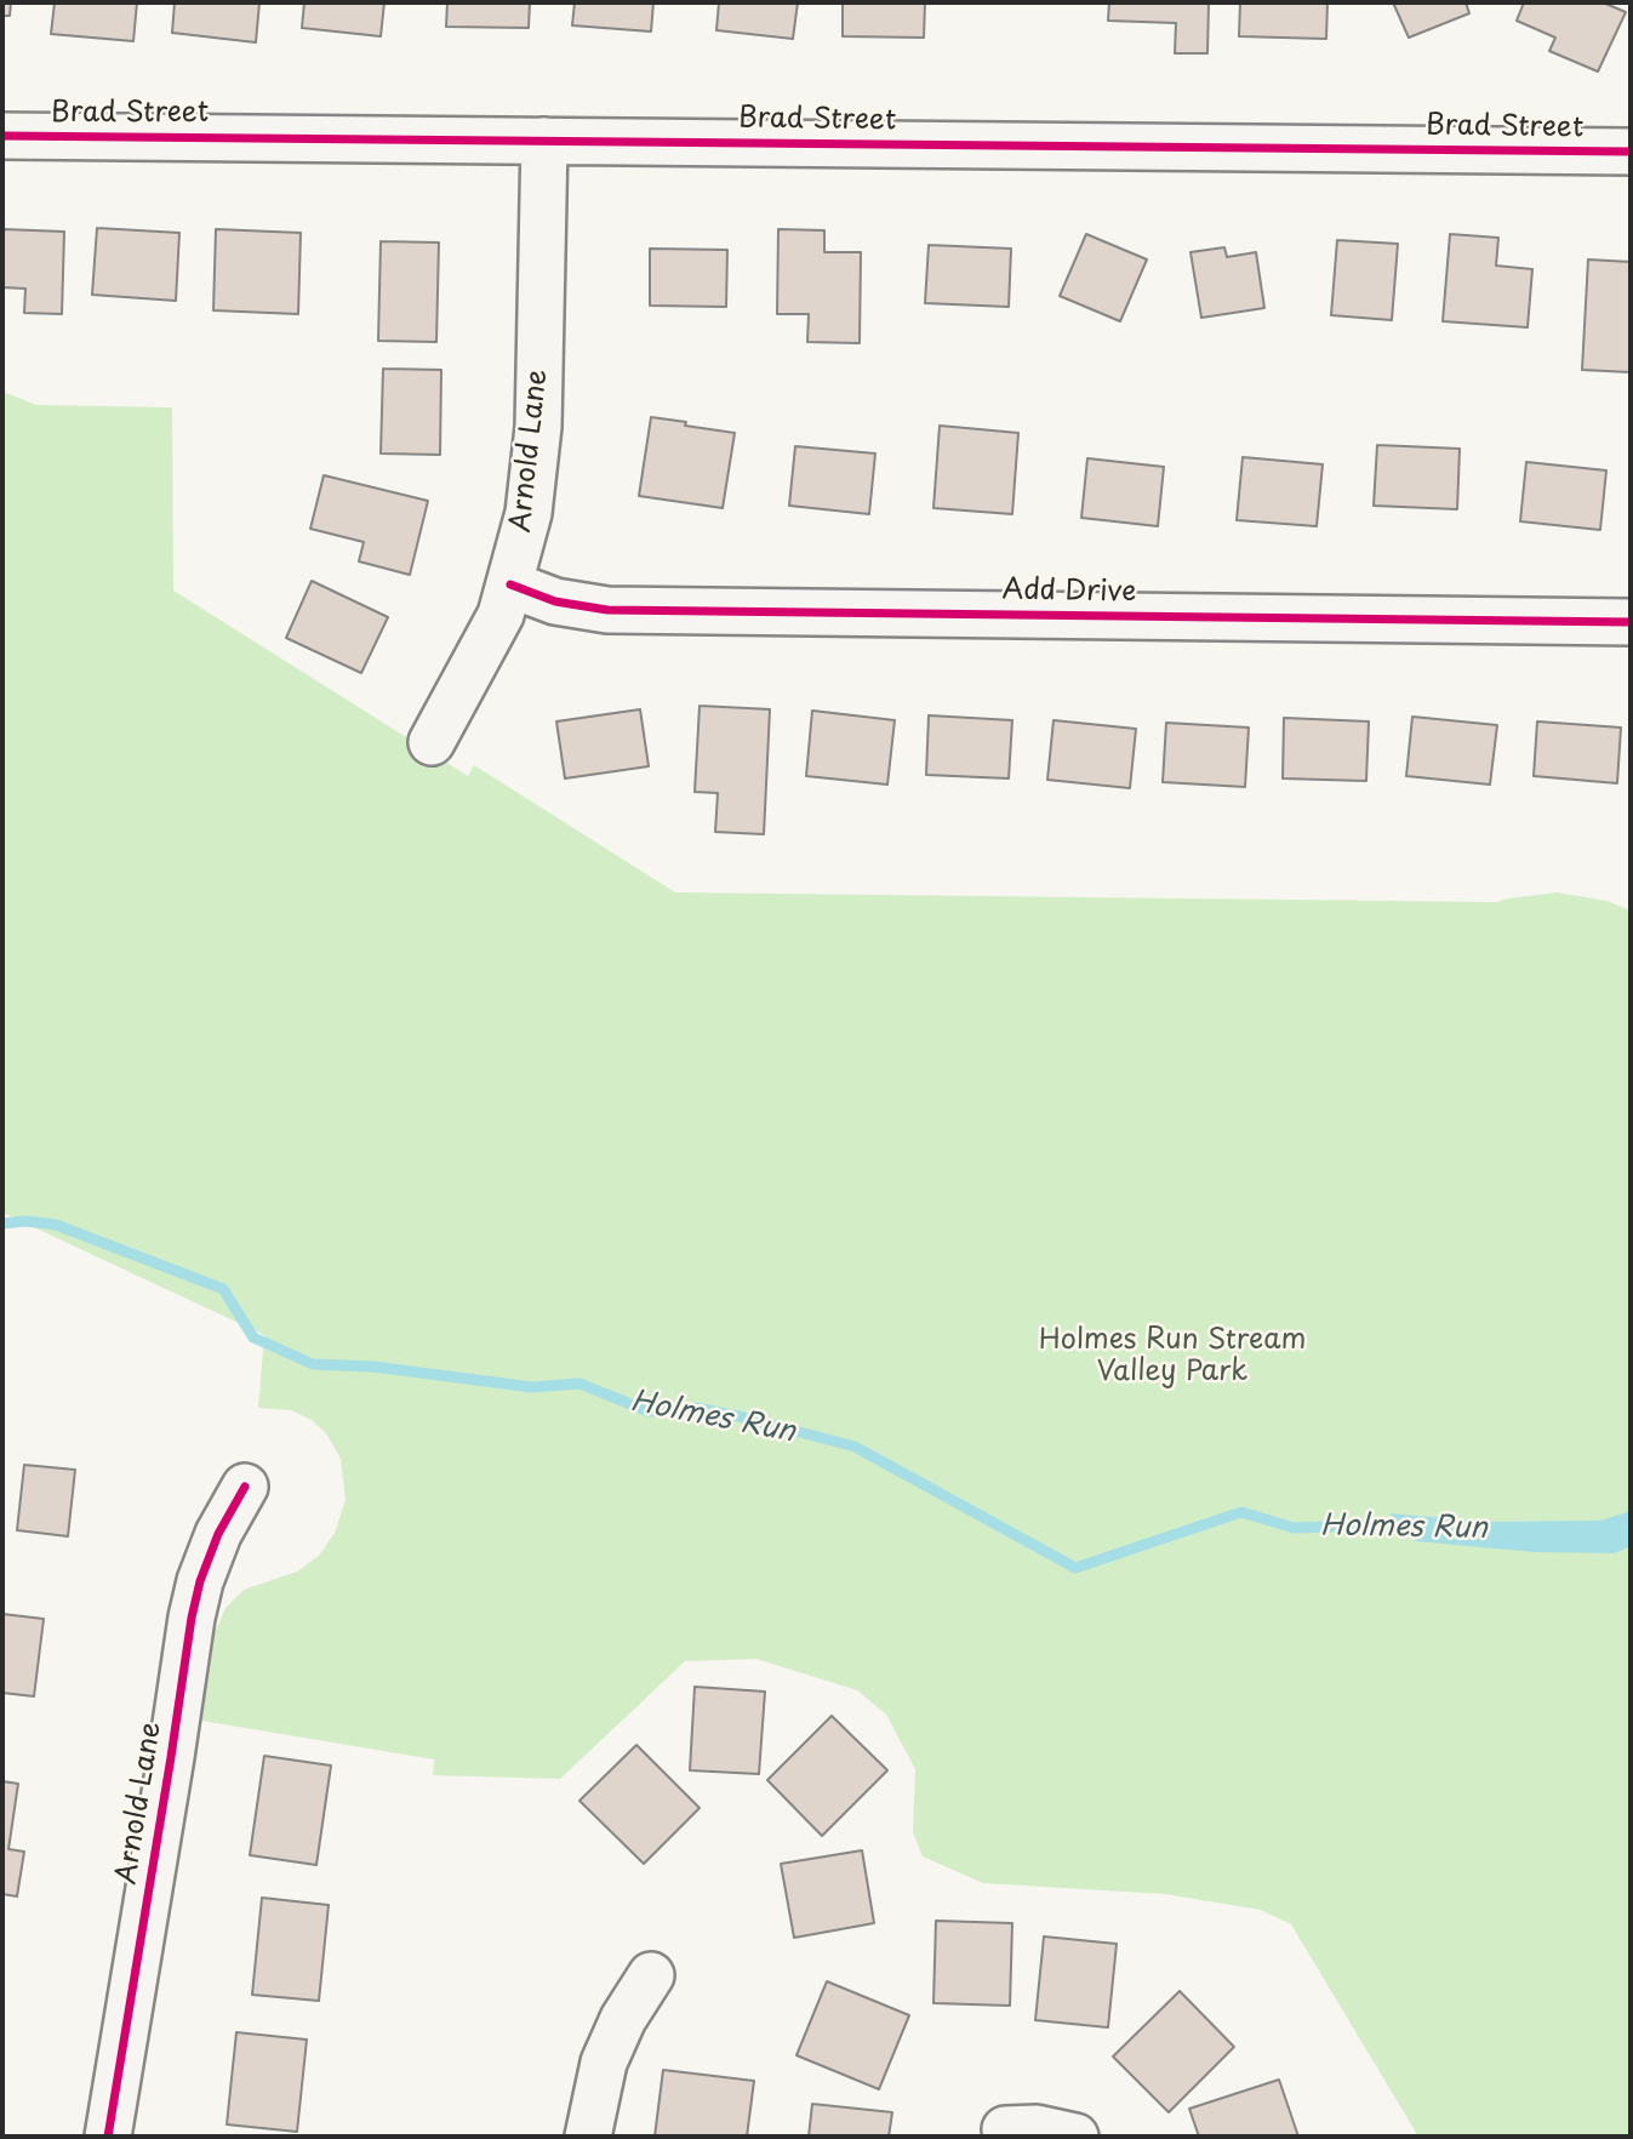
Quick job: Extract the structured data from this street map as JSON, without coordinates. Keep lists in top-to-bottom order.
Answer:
{
  "streets": {
    "street": ["Brad Street", "Arnold Lane", "Add Drive"]
  },
  "crossings": [
    ["Brad Street", "Arnold Lane"],
    ["Arnold Lane", "Add Drive"]
  ],
  "water": ["Holmes Run"],
  "parks": ["Holmes Run Stream Valley Park"]
}
